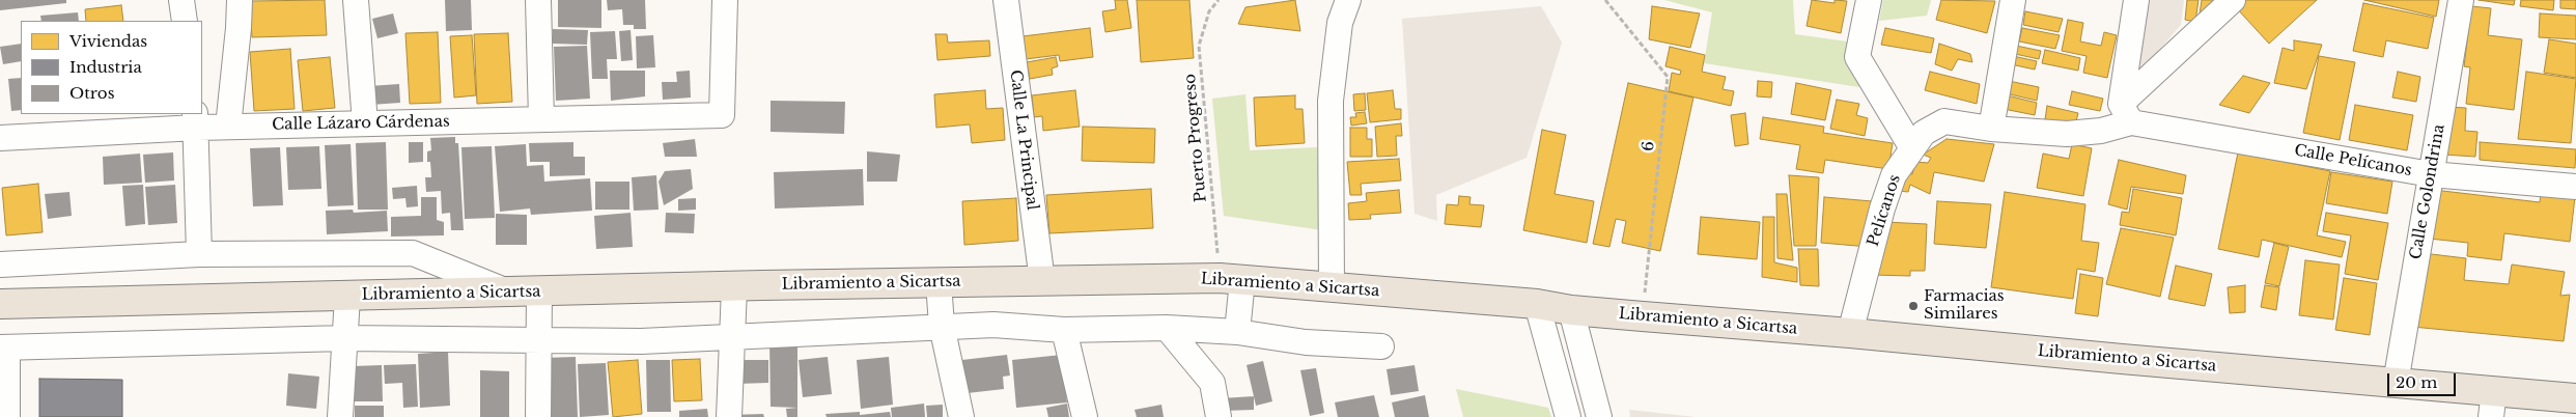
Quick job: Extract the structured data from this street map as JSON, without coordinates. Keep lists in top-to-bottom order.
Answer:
{
  "streets": {
    "main road": ["Libramiento a Sicartsa"],
    "street": [
      "Calle Lázaro Cárdenas",
      "Calle La Principal",
      "Calle Pelícanos",
      "Calle Golondrina",
      "Pelícanos"
    ],
    "path": ["Puerto Progreso", "6"]
  },
  "crossings": [
    ["Puerto Progreso", "Libramiento a Sicartsa"],
    ["Calle La Principal", "Libramiento a Sicartsa"],
    ["6", "Libramiento a Sicartsa"],
    ["Calle Pelícanos", "Calle Golondrina"],
    ["Calle Pelícanos", "Pelícanos"],
    ["Calle Golondrina", "Libramiento a Sicartsa"],
    ["Pelícanos", "Libramiento a Sicartsa"]
  ],
  "places": ["Farmacias Similares"],
  "legend": ["Viviendas", "Industria", "Otros"],
  "scale_bar": "20 m"
}
